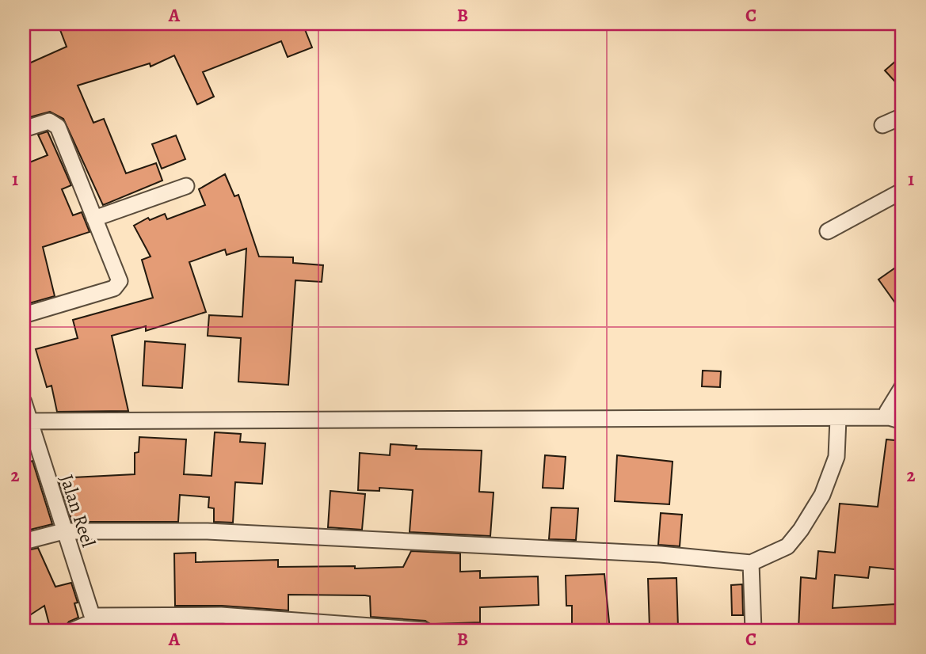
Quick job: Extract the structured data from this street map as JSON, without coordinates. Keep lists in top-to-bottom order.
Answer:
{
  "streets": {
    "street": ["Jalan Reel"]
  },
  "grid": {
    "columns": ["A", "B", "C"],
    "rows": ["1", "2"]
  }
}
